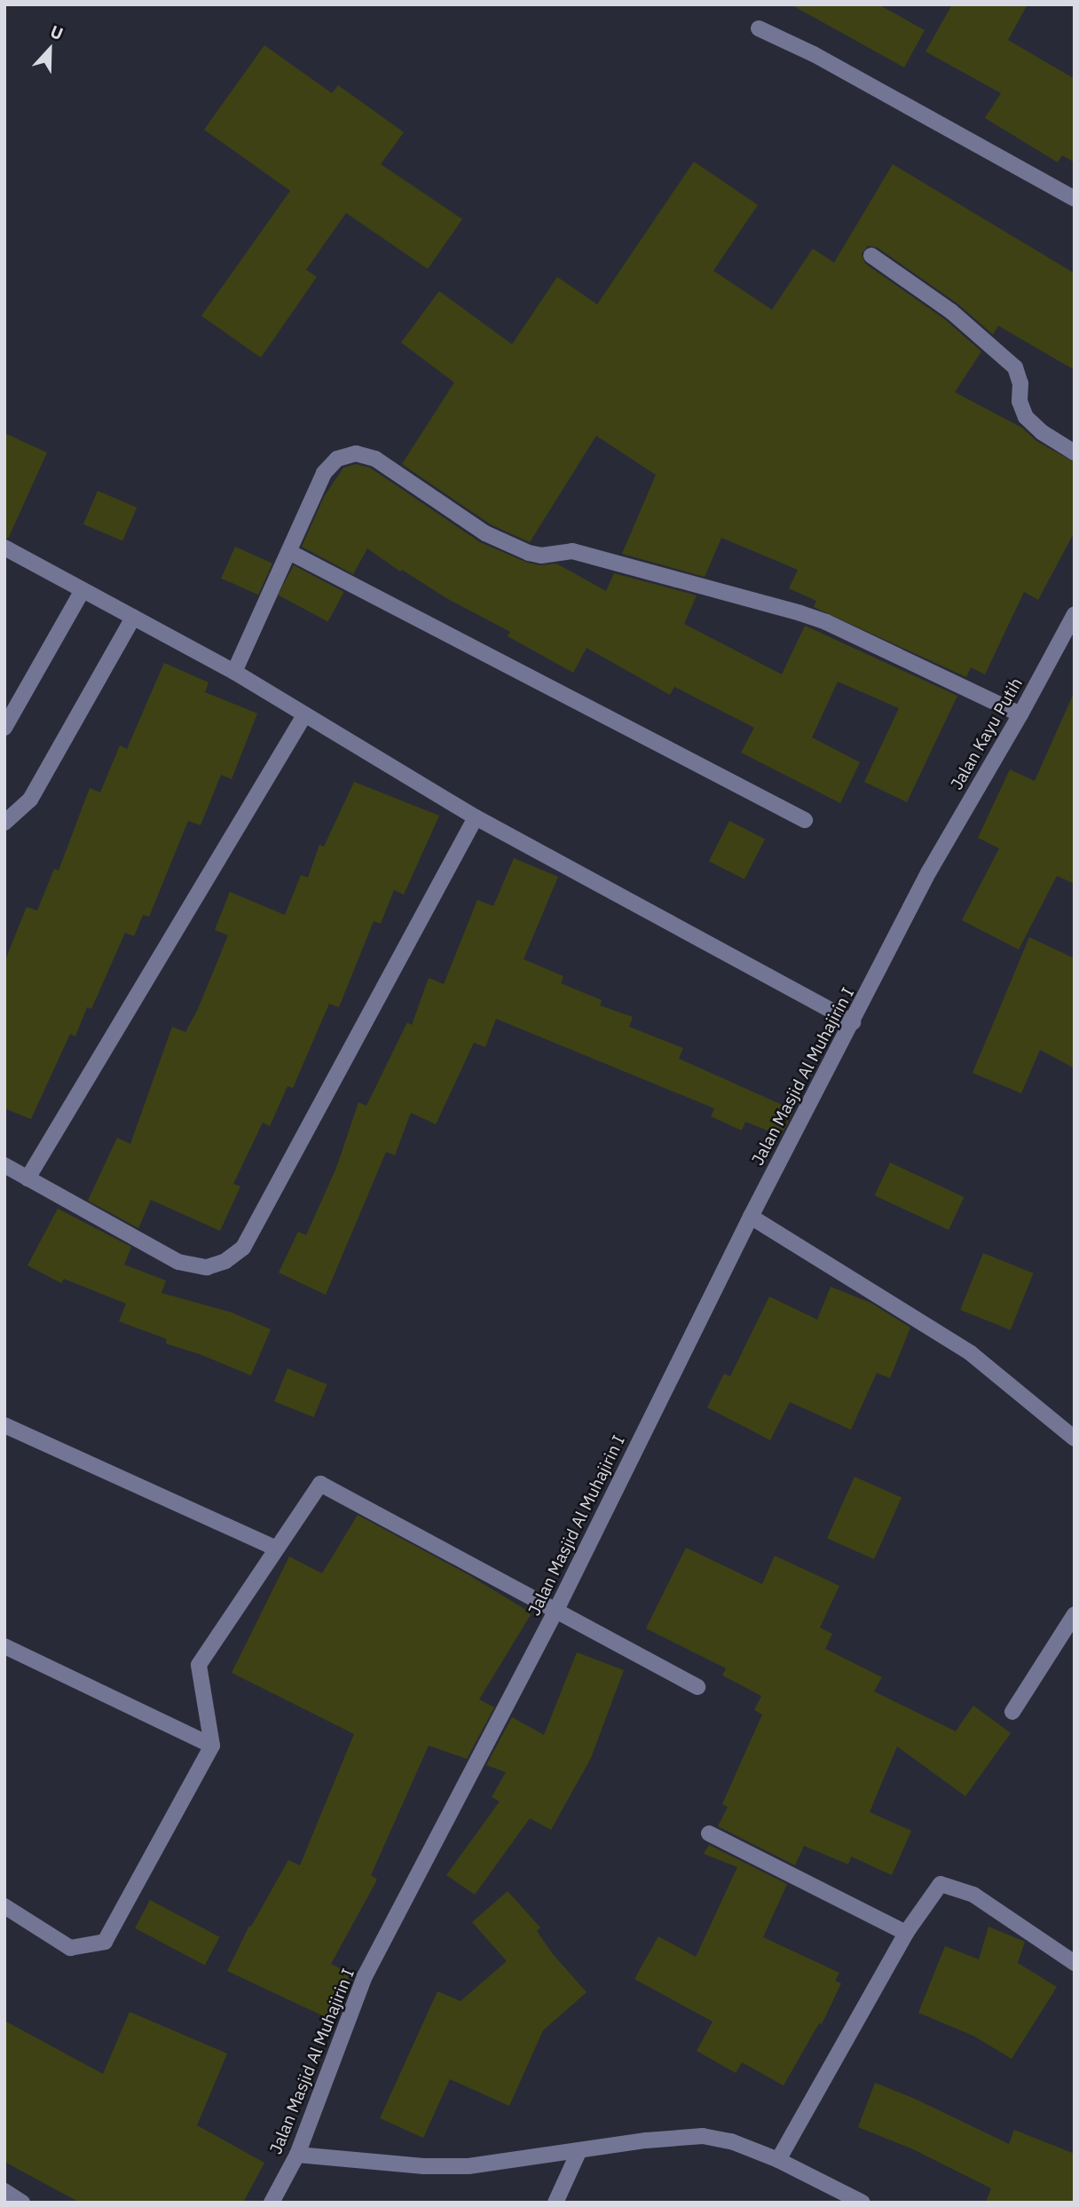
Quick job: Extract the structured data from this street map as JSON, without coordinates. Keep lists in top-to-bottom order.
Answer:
{
  "streets": {
    "street": ["Jalan Kayu Putih", "Jalan Masjid Al Muhajirin I"]
  },
  "crossings": [
    ["Jalan Kayu Putih", "Jalan Masjid Al Muhajirin I"]
  ],
  "north": "top"
}
